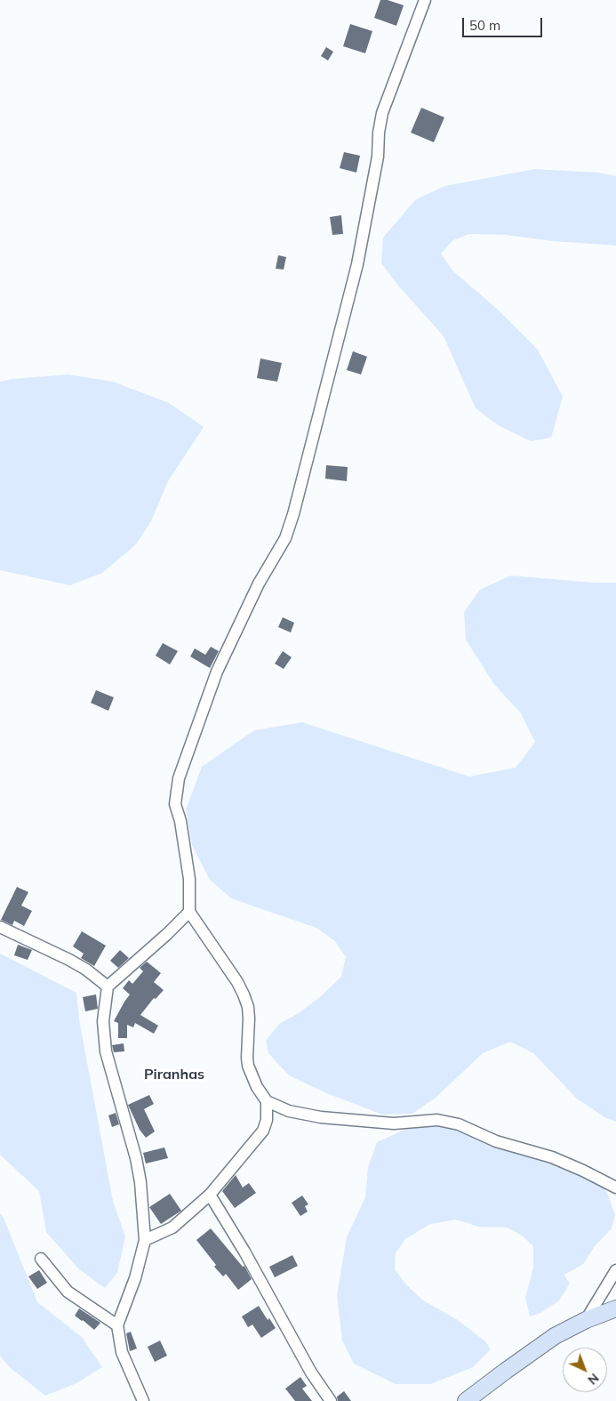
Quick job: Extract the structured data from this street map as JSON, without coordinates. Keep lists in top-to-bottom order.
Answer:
{
  "districts": ["Piranhas"],
  "scale_bar": "50 m",
  "north": "bottom right"
}
